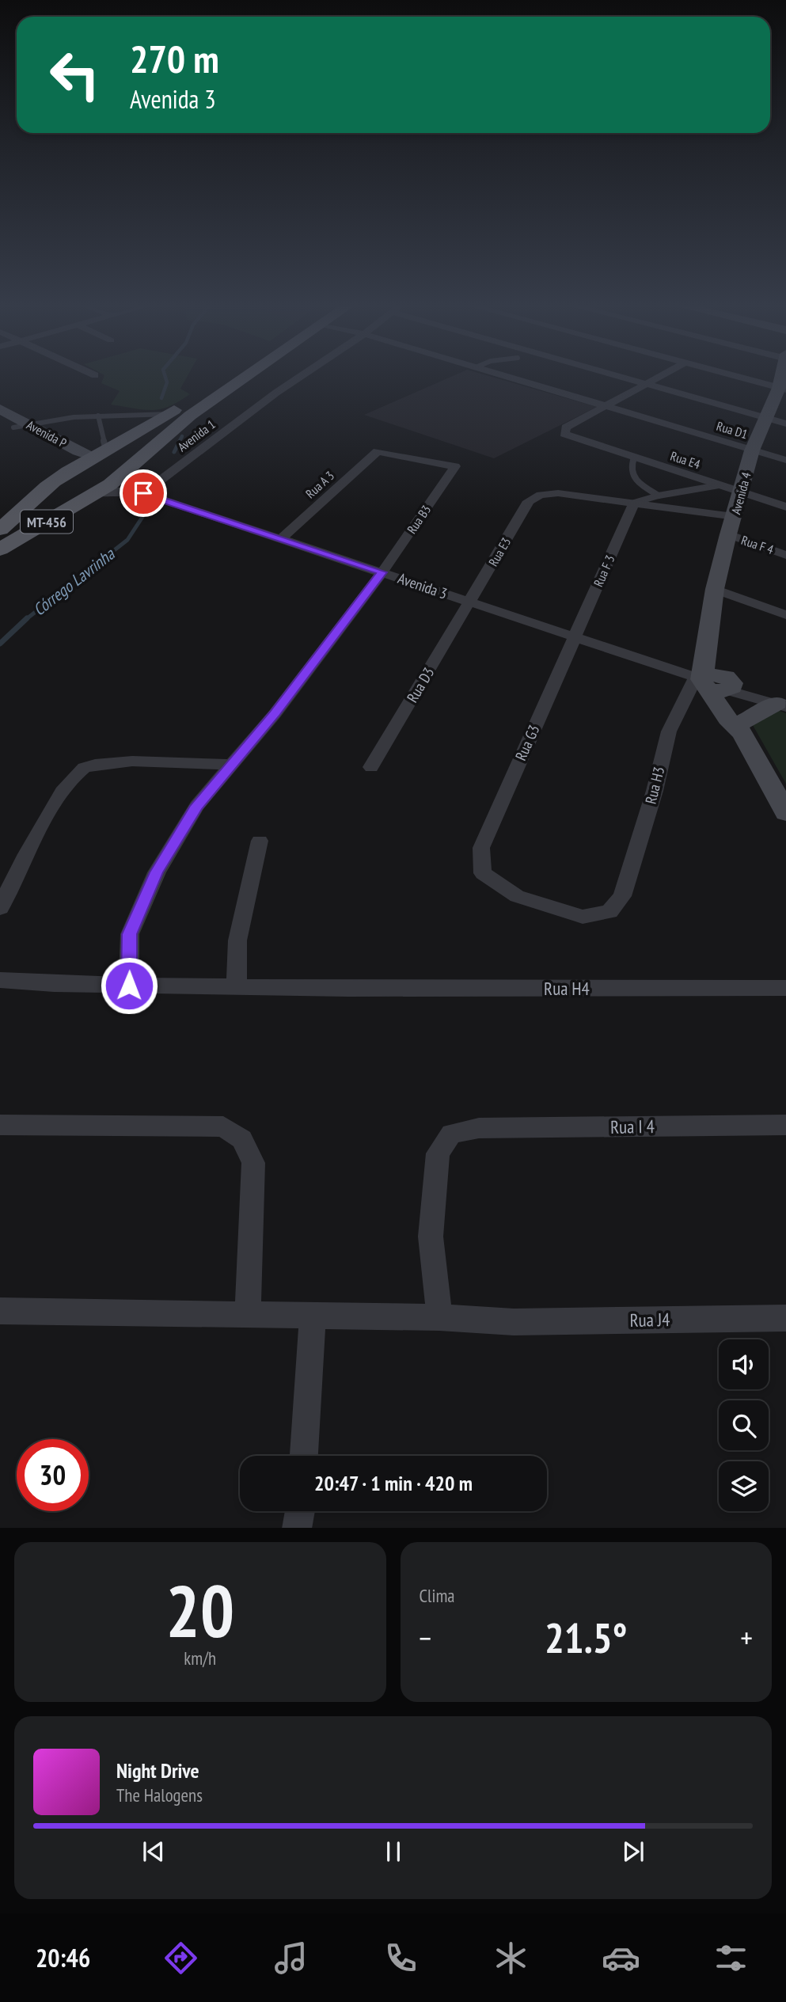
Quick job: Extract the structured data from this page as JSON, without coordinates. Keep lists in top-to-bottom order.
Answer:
{
  "streets": {
    "main road": ["MT-456"],
    "street": [
      "Rua D1",
      "Avenida P",
      "Avenida 1",
      "Rua E4",
      "Rua A 3",
      "Avenida 4",
      "Rua B3",
      "Rua F 4",
      "Rua E3",
      "Rua F 3",
      "Avenida 3",
      "Rua D3",
      "Rua G3",
      "Rua H3",
      "Rua H4",
      "Rua I 4",
      "Rua J4"
    ]
  },
  "crossings": [
    ["Rua D1", "Rua E4"],
    ["Rua D1", "Avenida 4"],
    ["Avenida P", "MT-456"],
    ["Avenida 1", "Avenida 3"],
    ["Rua E4", "Avenida 4"],
    ["Rua A 3", "Rua B3"],
    ["Rua A 3", "Avenida 3"],
    ["Avenida 4", "Rua F 4"],
    ["Avenida 4", "Avenida 3"],
    ["Avenida 4", "Rua H3"],
    ["Rua B3", "Avenida 3"],
    ["Rua B3", "Rua H4"],
    ["Rua E3", "Rua F 3"],
    ["Rua E3", "Avenida 3"],
    ["Rua E3", "Rua D3"],
    ["Rua F 3", "Avenida 3"],
    ["Rua F 3", "Rua G3"],
    ["Avenida 3", "Rua D3"],
    ["Avenida 3", "Rua G3"],
    ["Avenida 3", "Rua H3"],
    ["Rua G3", "Rua H3"],
    ["Rua I 4", "Rua J4"]
  ],
  "water": ["Córrego Lavrinha"],
  "page": {
    "turn": ["270 m", "Avenida 3"],
    "limit": "30",
    "trip": "20:47 · 1 min · 420 m",
    "tile": [
      ["20", "km/h"],
      "Clima"
    ],
    "heat": ["−", "21.5°", "+"],
    "song": ["Night Drive", "The Halogens"],
    "tabs": "20:46"
  }
}
